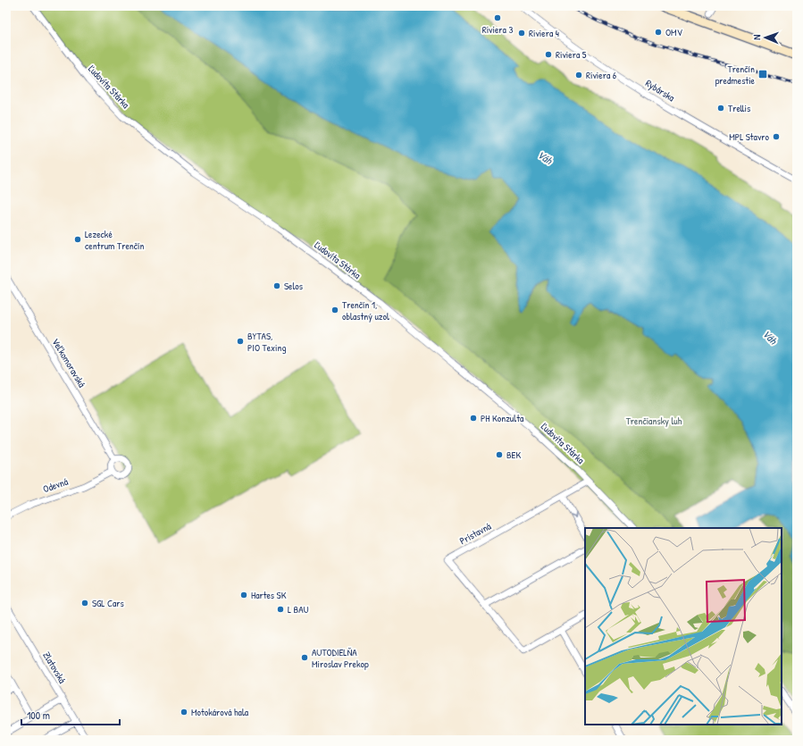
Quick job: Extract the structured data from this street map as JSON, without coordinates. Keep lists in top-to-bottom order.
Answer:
{
  "streets": {
    "street": [
      "Ľudovíta Stárka",
      "Rybárska",
      "Veľkomoravská",
      "Odevná",
      "Prístavná",
      "Zlatovská"
    ]
  },
  "crossings": [
    ["Ľudovíta Stárka", "Prístavná"],
    ["Veľkomoravská", "Odevná"]
  ],
  "water": ["Váh"],
  "parks": ["Trenčiansky luh"],
  "places": {
    "other": [
      "Riviera 3",
      "OMV",
      "Riviera 4",
      "Riviera 5",
      "Riviera 6",
      "Trellis",
      "MPL Stavro",
      "Lezecké centrum Trenčín",
      "Selos",
      "Trenčín 1, oblastný uzol",
      "BYTAS, PIO Texing",
      "PH Konzulta",
      "BEK",
      "Hartes SK",
      "SGL Cars",
      "L BAU",
      "AUTODIELŇA Miroslav Prekop",
      "Motokárová hala"
    ],
    "transit": ["Trenčín predmestie"]
  },
  "scale_bar": "100 m",
  "north": "left"
}
